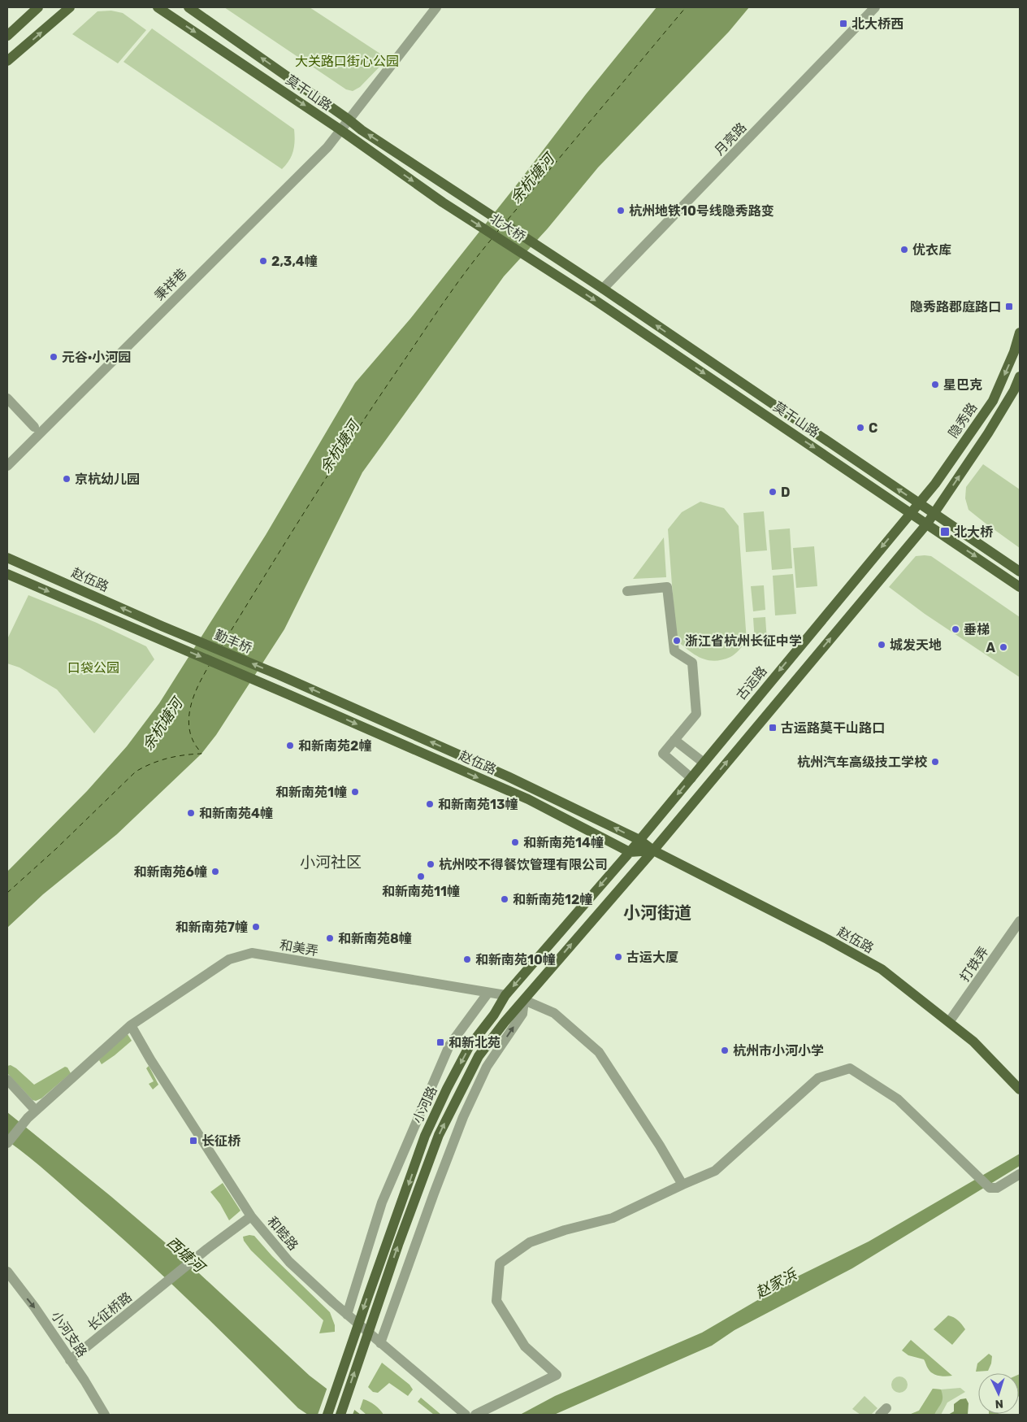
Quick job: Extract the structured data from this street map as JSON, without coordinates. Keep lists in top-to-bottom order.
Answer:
{
  "streets": {
    "main road": [
      "莫干山路",
      "北大桥",
      "隐秀路",
      "赵伍路",
      "勤丰桥",
      "古运路",
      "小河路"
    ],
    "street": [
      "月亮路",
      "秉祥巷",
      "和美弄",
      "打铁弄",
      "和睦路",
      "长征桥路",
      "小河支路"
    ]
  },
  "crossings": [
    ["莫干山路", "月亮路"],
    ["莫干山路", "北大桥"],
    ["莫干山路", "秉祥巷"],
    ["莫干山路", "隐秀路"],
    ["莫干山路", "古运路"],
    ["隐秀路", "古运路"],
    ["赵伍路", "勤丰桥"],
    ["赵伍路", "古运路"],
    ["赵伍路", "打铁弄"],
    ["赵伍路", "小河路"],
    ["古运路", "小河路"],
    ["和美弄", "小河路"],
    ["和美弄", "和睦路"],
    ["和睦路", "长征桥路"],
    ["长征桥路", "小河支路"]
  ],
  "one_way": ["小河支路"],
  "districts": ["小河社区", "小河街道"],
  "water": ["余杭塘河", "西塘河", "赵家浜"],
  "parks": ["大关路口街心公园", "口袋公园"],
  "places": {
    "transit": [
      "北大桥西",
      "隐秀路郡庭路口",
      "北大桥",
      "古运路莫干山路口",
      "和新北苑",
      "长征桥"
    ],
    "other": [
      "杭州地铁10号线隐秀路变",
      "优衣库",
      "2,3,4幢",
      "元谷·小河园",
      "星巴克",
      "C",
      "京杭幼儿园",
      "D",
      "垂梯",
      "浙江省杭州长征中学",
      "城发天地",
      "A",
      "和新南苑2幢",
      "杭州汽车高级技工学校",
      "和新南苑1幢",
      "和新南苑13幢",
      "和新南苑4幢",
      "和新南苑14幢",
      "杭州咬不得餐饮管理有限公司",
      "和新南苑6幢",
      "和新南苑11幢",
      "和新南苑12幢",
      "和新南苑7幢",
      "和新南苑8幢",
      "古运大厦",
      "和新南苑10幢",
      "杭州市小河小学"
    ]
  },
  "north": "bottom"
}
